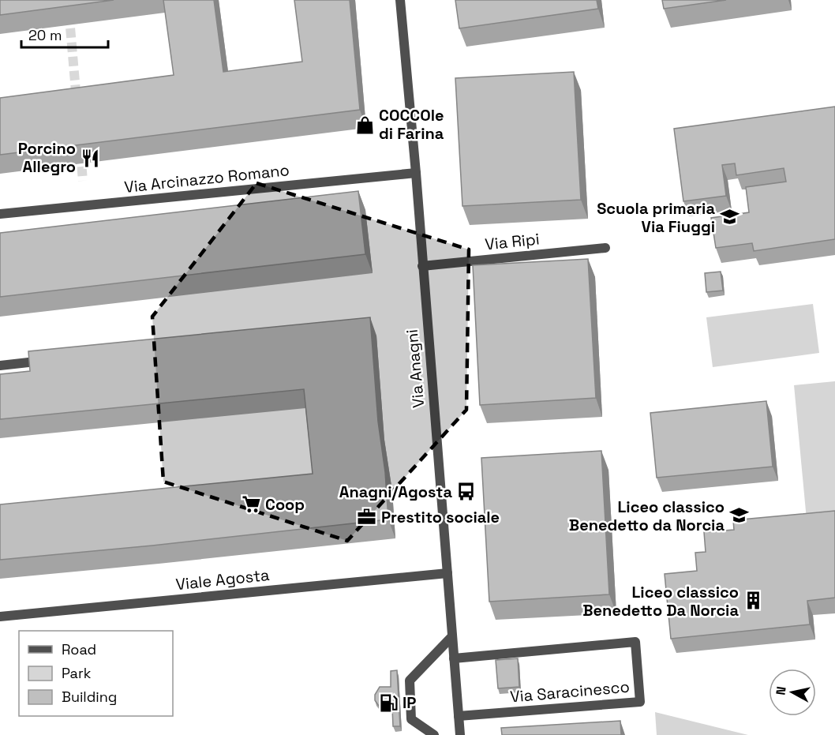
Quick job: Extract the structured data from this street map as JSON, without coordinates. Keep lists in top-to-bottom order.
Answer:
{
  "streets": {
    "street": [
      "Via Arcinazzo Romano",
      "Via Ripi",
      "Via Anagni",
      "Viale Agosta",
      "Via Saracinesco"
    ]
  },
  "crossings": [
    ["Via Arcinazzo Romano", "Via Anagni"],
    ["Via Ripi", "Via Anagni"],
    ["Via Anagni", "Viale Agosta"],
    ["Via Anagni", "Via Saracinesco"]
  ],
  "places": {
    "shop": ["COCCOle di Farina"],
    "restaurant": ["Porcino Allegro"],
    "school or university": ["Scuola primaria Via Fiuggi", "Liceo classico Benedetto da Norcia"],
    "bus stop": ["Anagni/Agosta"],
    "supermarket": ["Coop"],
    "office": ["Prestito sociale"],
    "building": ["Liceo classico Benedetto Da Norcia"],
    "fuel station": ["IP"]
  },
  "legend": ["Road", "Park", "Building"],
  "scale_bar": "20 m",
  "north": "left"
}
